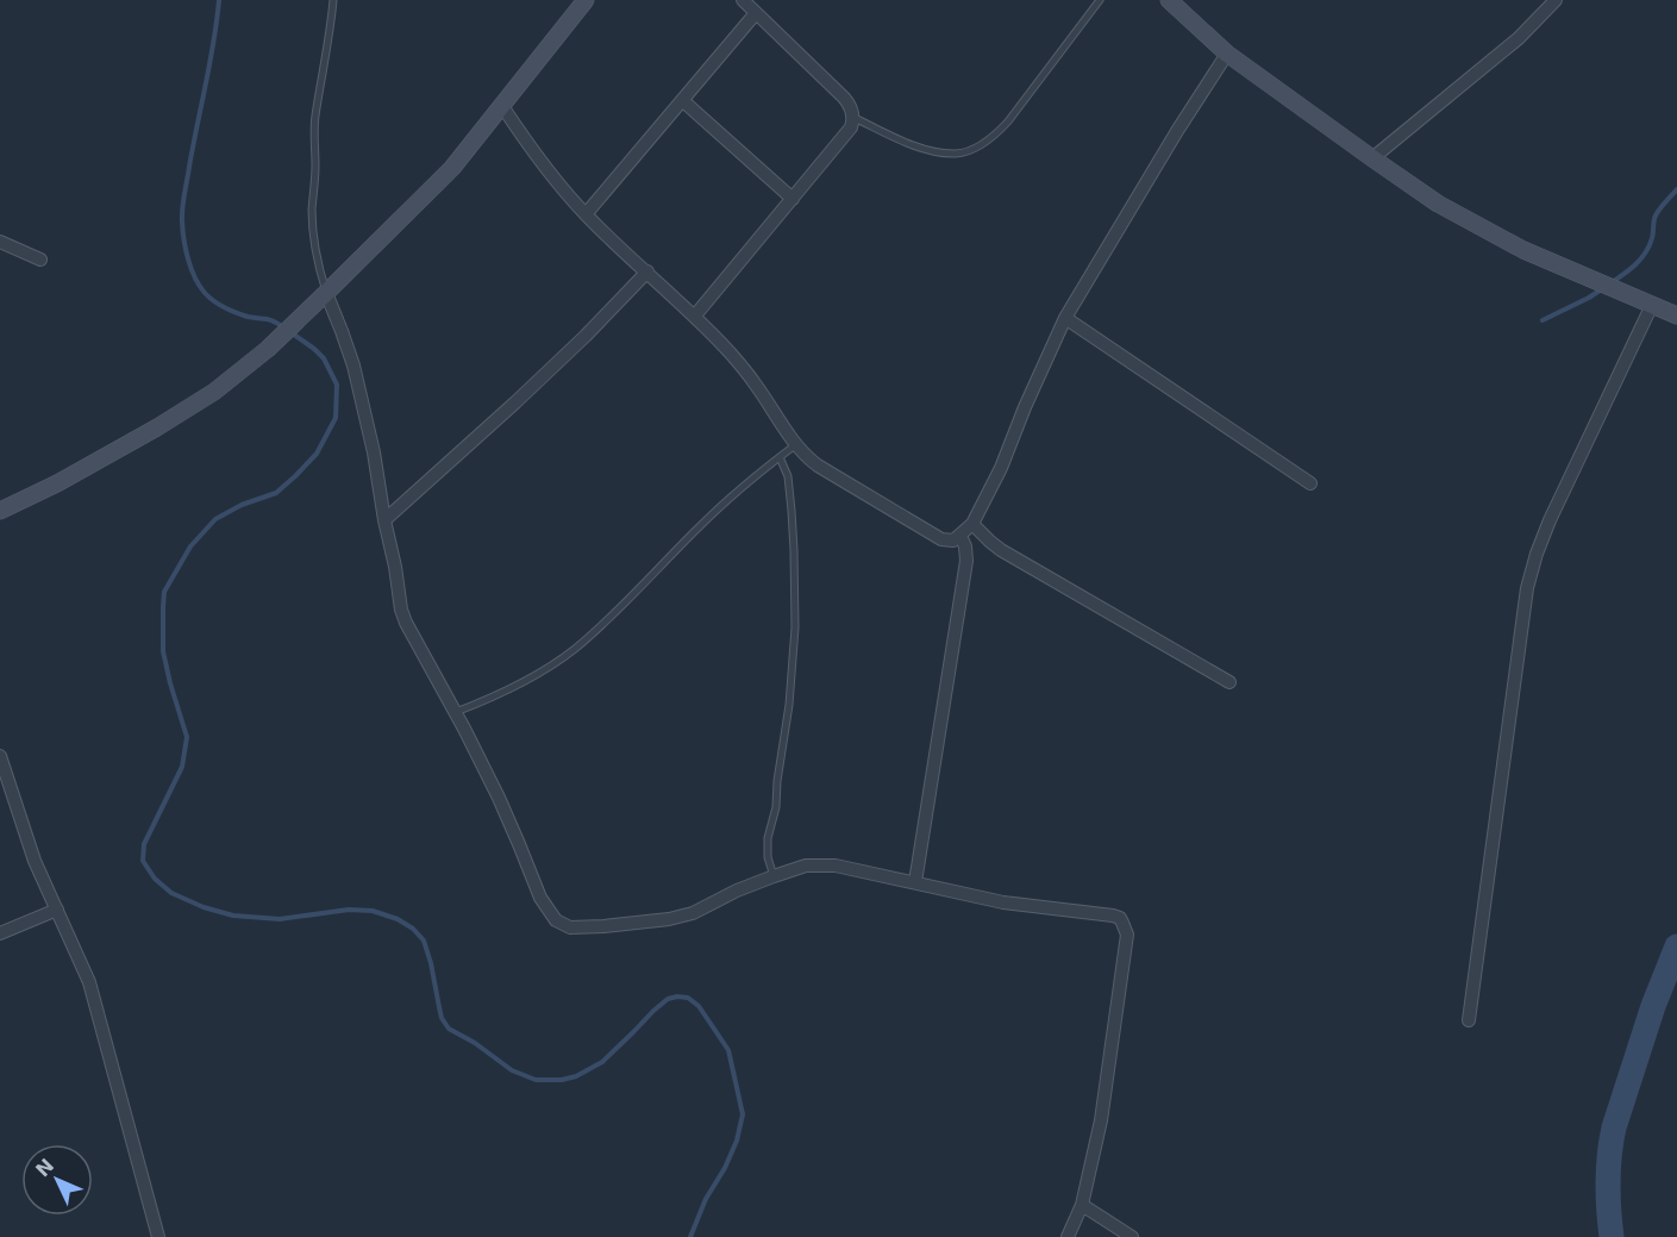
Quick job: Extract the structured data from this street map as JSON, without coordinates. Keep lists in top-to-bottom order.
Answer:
{
  "north": "top left"
}
